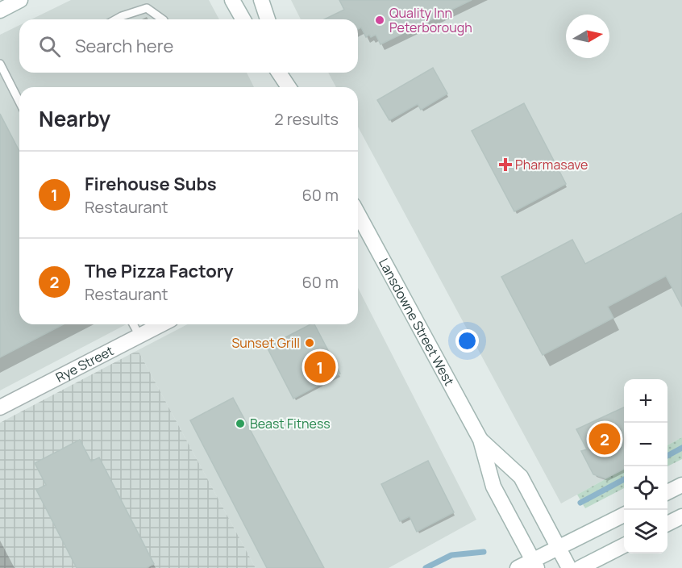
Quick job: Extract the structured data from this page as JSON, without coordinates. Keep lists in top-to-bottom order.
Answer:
{
  "streets": {
    "main road": ["Lansdowne Street West", "Rye Street"]
  },
  "places": {
    "other": ["Quality Inn Peterborough", "Sunset Grill", "Beast Fitness"],
    "health": ["Pharmasave"]
  },
  "north": "right",
  "page": {
    "search": "Search here",
    "heading": ["Nearby", "2 results"],
    "list": [
      {
        "mark": "1",
        "name": "Firehouse Subs",
        "note": "Restaurant",
        "value": "60 m"
      },
      {
        "mark": "2",
        "name": "The Pizza Factory",
        "note": "Restaurant",
        "value": "60 m"
      }
    ],
    "pins": ["1", "2"],
    "map_buttons": ["+", "−"]
  }
}
